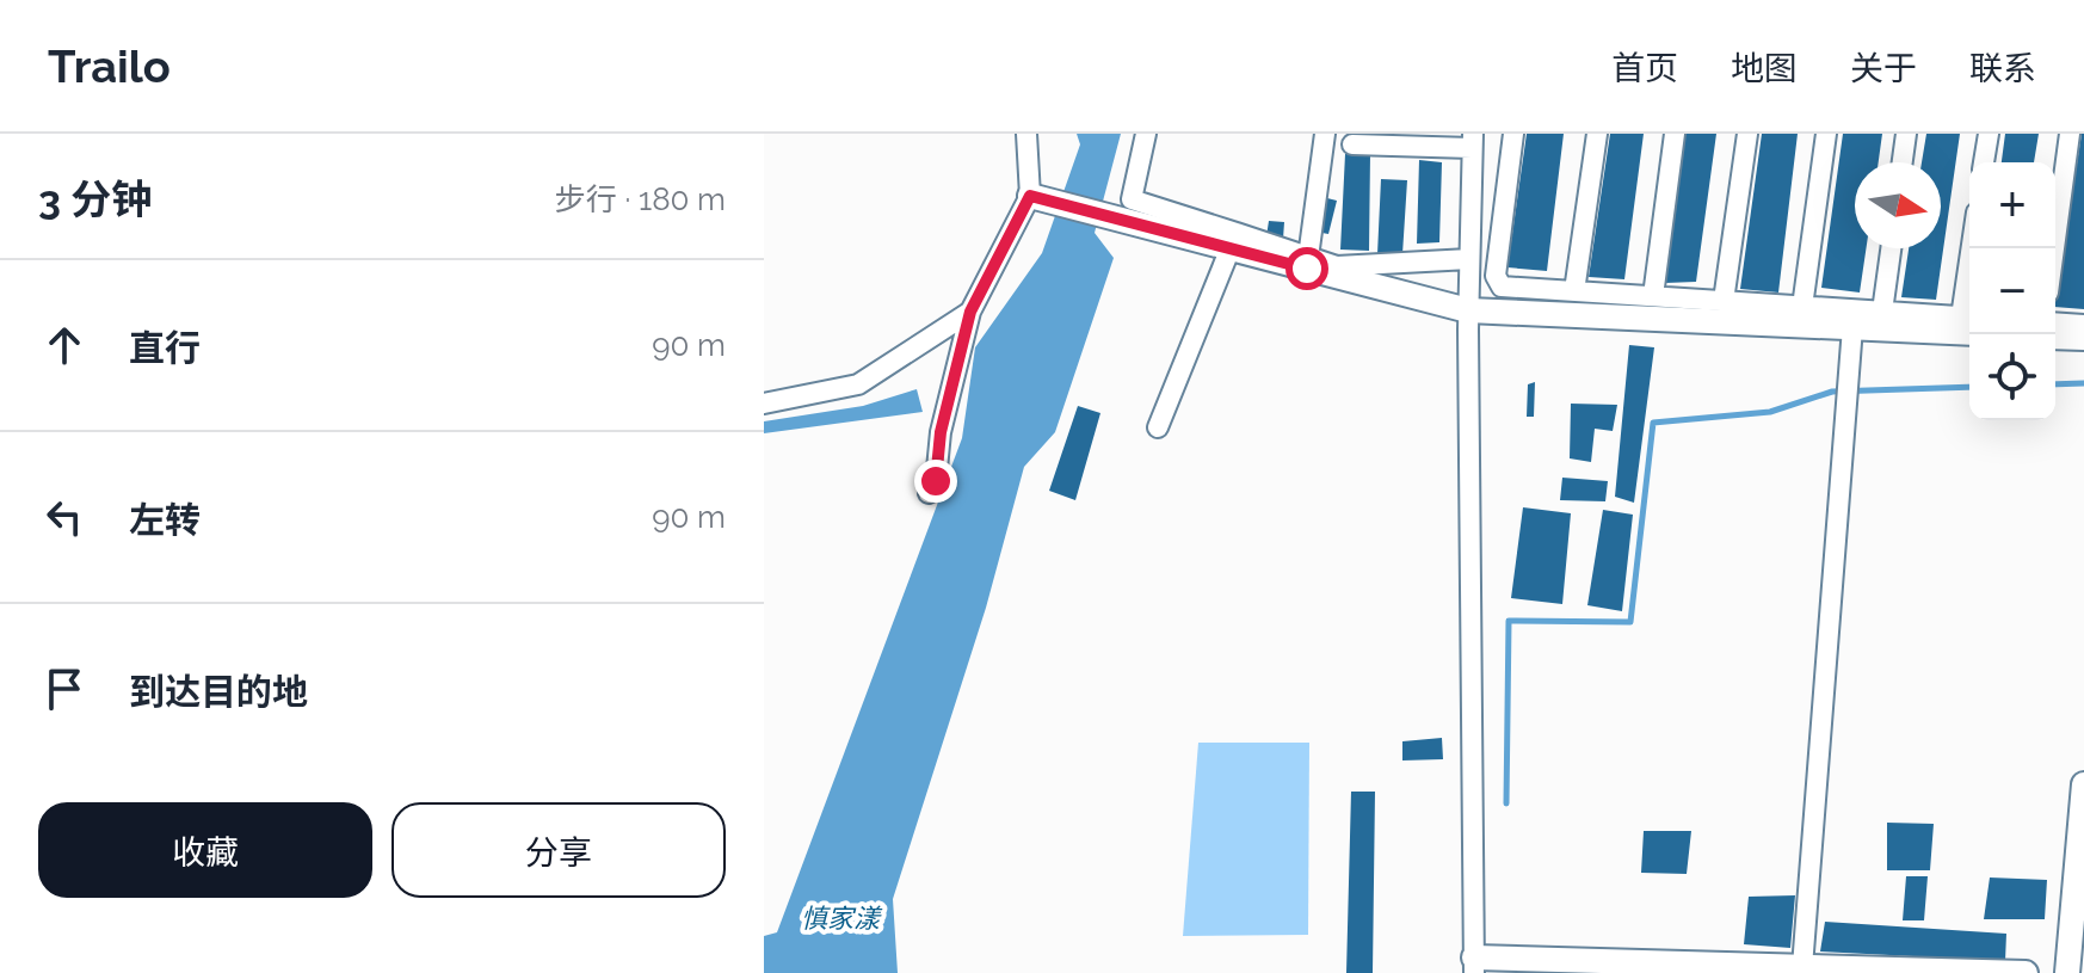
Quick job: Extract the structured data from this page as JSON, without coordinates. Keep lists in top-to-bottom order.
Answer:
{
  "water": ["慎家漾"],
  "north": "right",
  "page": {
    "header": "Trailo",
    "nav": [
      "首页",
      "地图",
      "关于",
      "联系"
    ],
    "heading": ["3 分钟", "步行 · 180 m"],
    "map_buttons": ["+", "−"],
    "list": [
      ["直行", "90 m"],
      ["左转", "90 m"],
      "到达目的地"
    ],
    "buttons": ["收藏", "分享"]
  }
}
